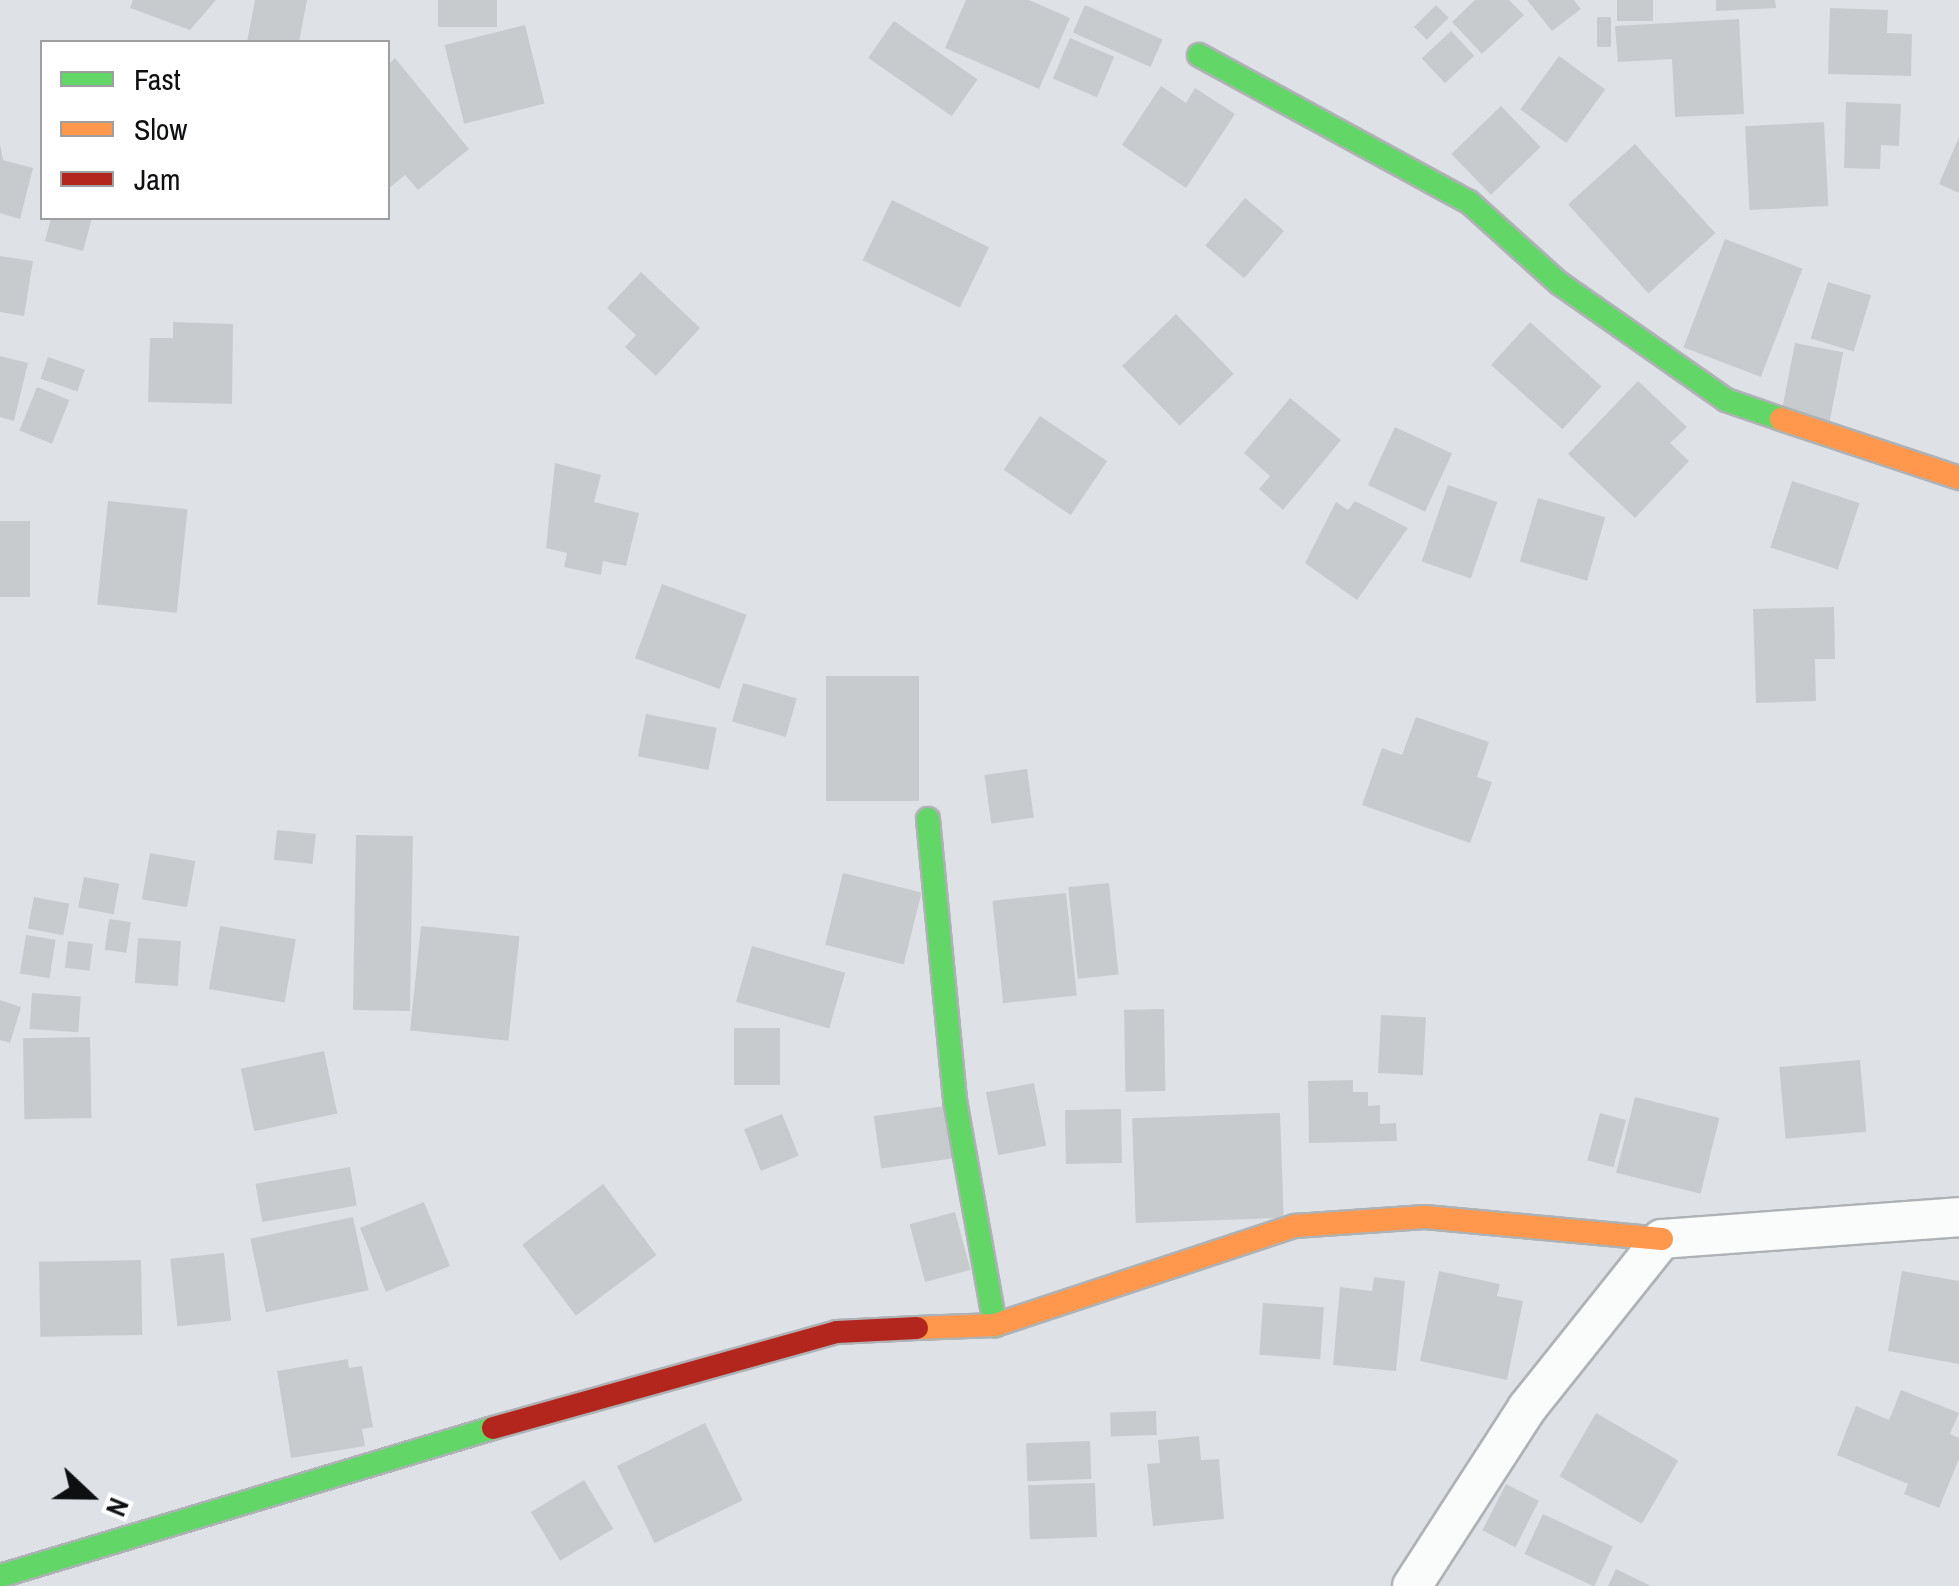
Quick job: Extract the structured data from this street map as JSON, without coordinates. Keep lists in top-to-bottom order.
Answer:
{
  "legend": ["Fast", "Slow", "Jam"],
  "north": "right"
}
